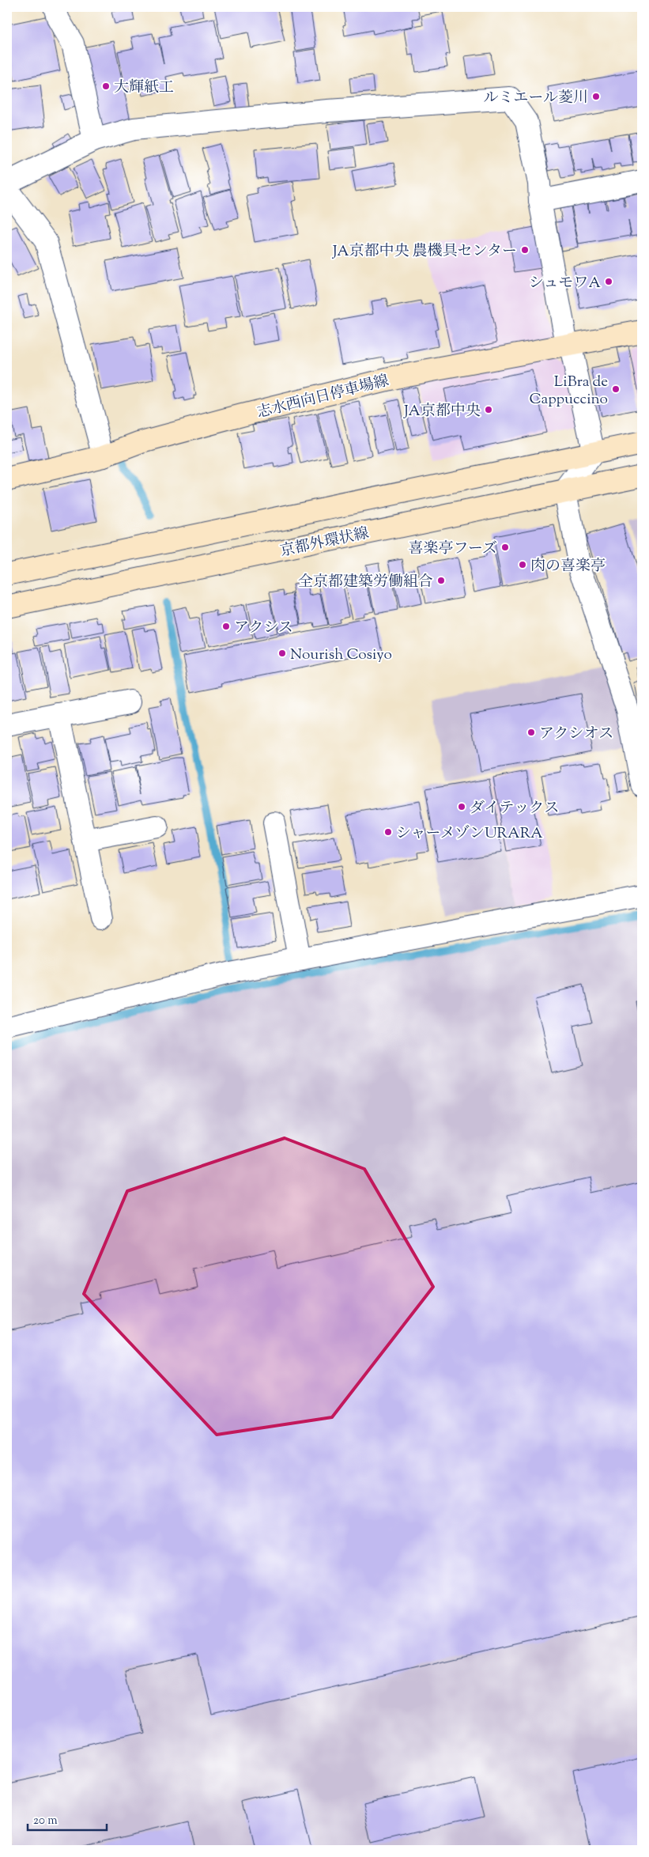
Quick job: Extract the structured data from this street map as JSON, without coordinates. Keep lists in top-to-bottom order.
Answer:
{
  "streets": {
    "street": ["志水西向日停車場線", "京都外環状線"]
  },
  "places": [
    "大輝紙工",
    "ルミエール菱川",
    "JA京都中央 農機具センター",
    "シュモワA",
    "LiBra de Cappuccino",
    "JA京都中央",
    "喜楽亭フーズ",
    "肉の喜楽亭",
    "全京都建築労働組合",
    "アクシス",
    "Nourish Cosiyo",
    "アクシオス",
    "ダイテックス",
    "シャーメゾンURARA"
  ],
  "scale_bar": "20 m"
}
